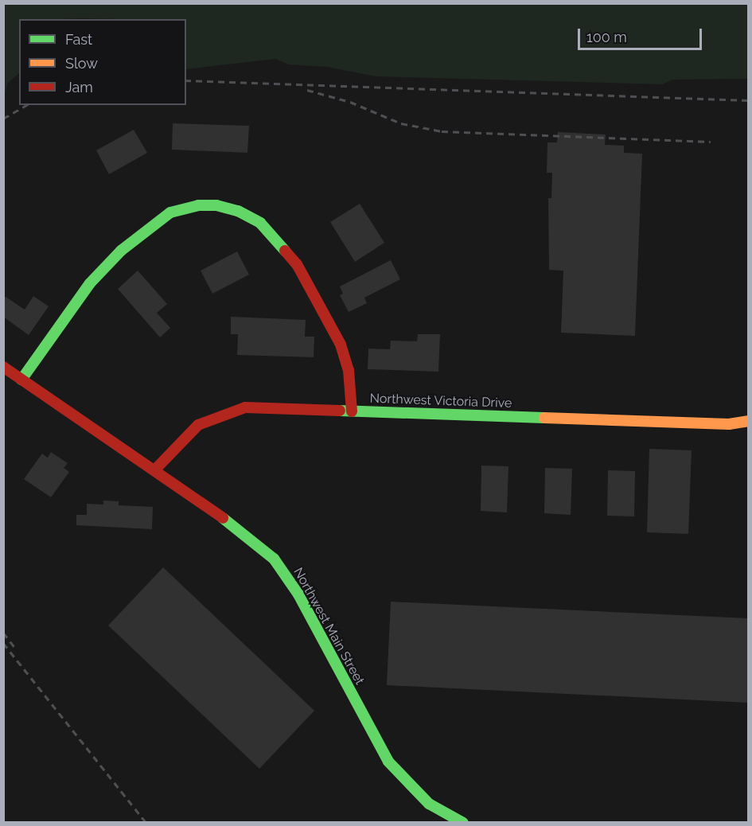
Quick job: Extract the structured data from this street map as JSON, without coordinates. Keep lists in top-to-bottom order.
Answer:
{
  "streets": {
    "street": ["Northwest Victoria Drive", "Northwest Main Street"]
  },
  "crossings": [
    ["Northwest Victoria Drive", "Northwest Main Street"]
  ],
  "legend": ["Fast", "Slow", "Jam"],
  "scale_bar": "100 m"
}
